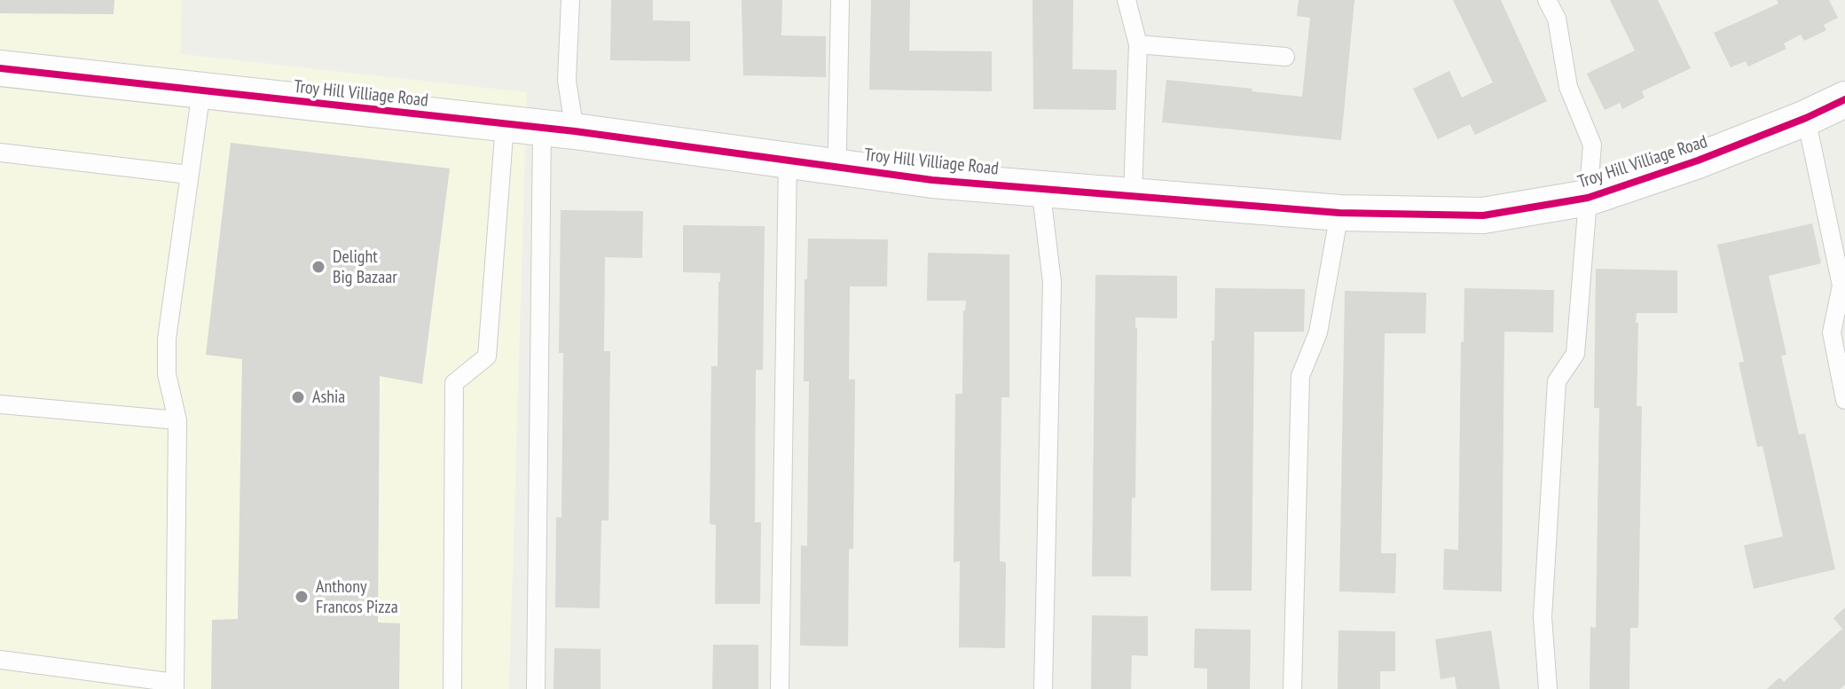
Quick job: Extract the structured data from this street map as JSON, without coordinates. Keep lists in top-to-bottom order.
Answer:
{
  "streets": {
    "street": ["Troy Hill Villiage Road"]
  },
  "places": ["Delight Big Bazaar", "Ashia", "Anthony Francos Pizza"]
}
